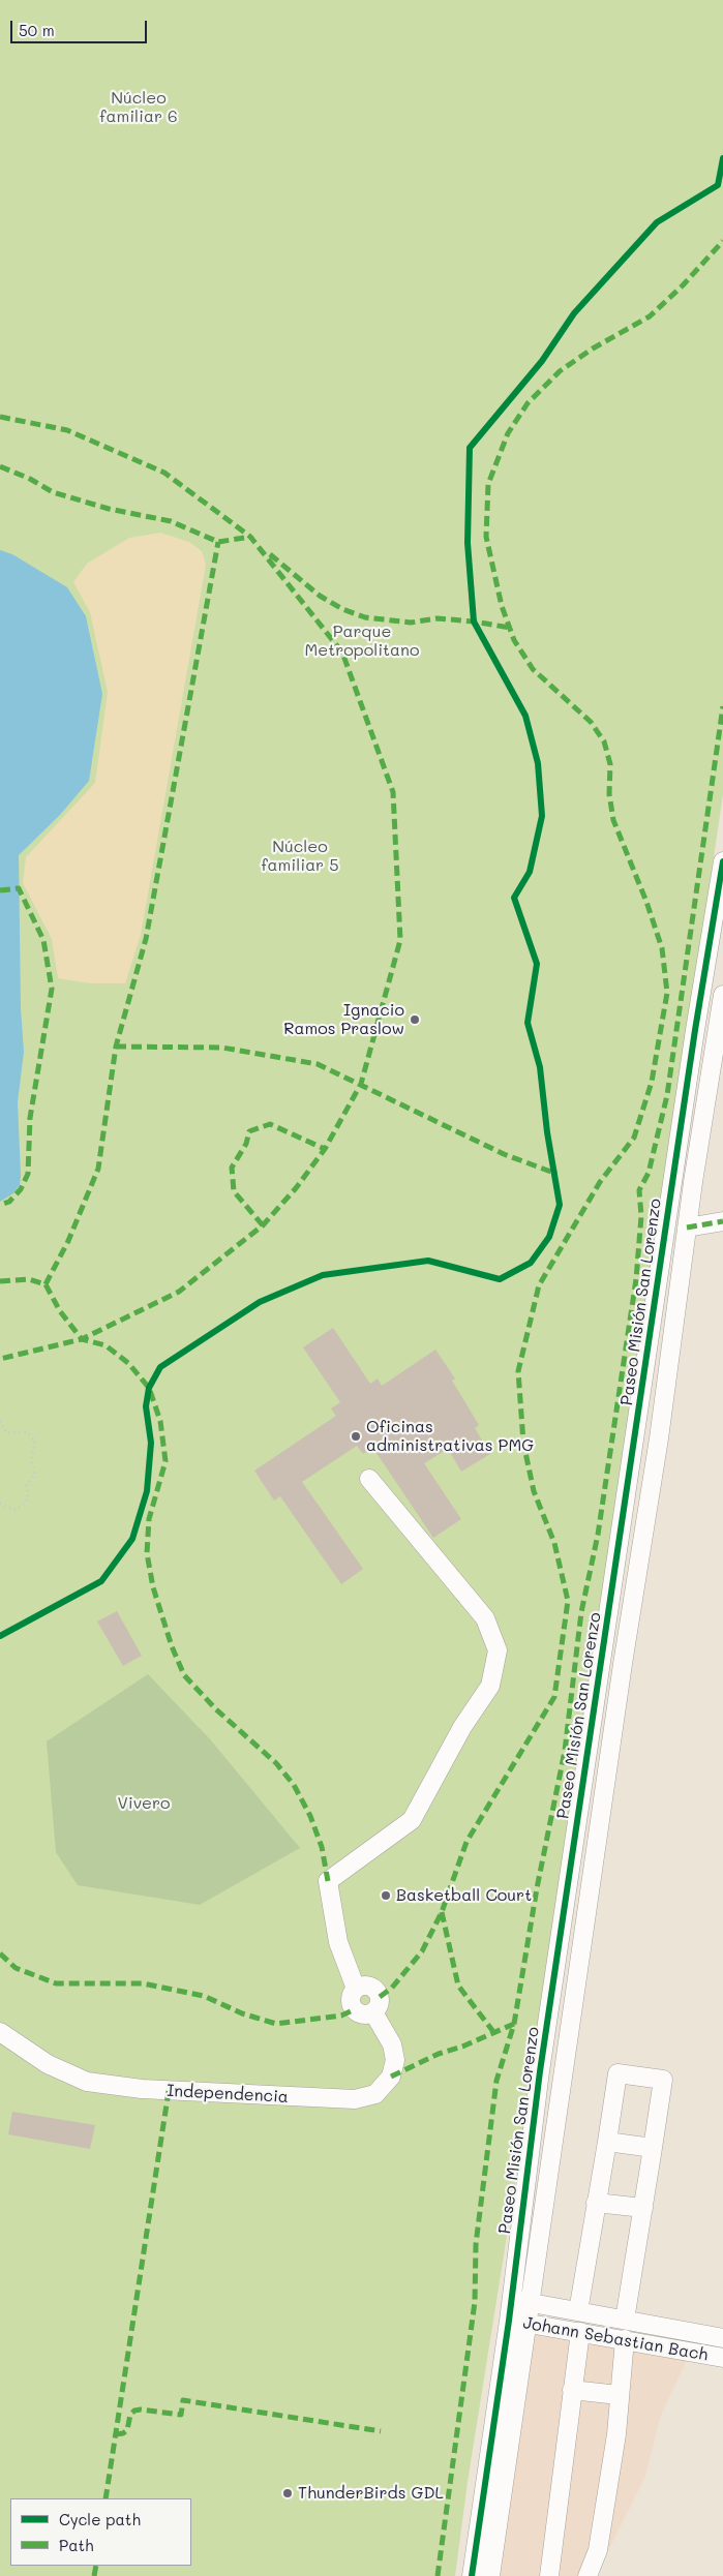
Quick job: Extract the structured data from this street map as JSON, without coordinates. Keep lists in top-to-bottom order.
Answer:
{
  "streets": {
    "street": ["Paseo Misión San Lorenzo", "Independencia", "Johann Sebastian Bach"]
  },
  "crossings": [
    ["Paseo Misión San Lorenzo", "Johann Sebastian Bach"]
  ],
  "parks": [
    "Núcleo familiar 6",
    "Parque Metropolitano",
    "Núcleo familiar 5",
    "Vivero"
  ],
  "places": [
    "Ignacio Ramos Praslow",
    "Oficinas administrativas PMG",
    "Basketball Court",
    "ThunderBirds GDL"
  ],
  "legend": ["Cycle path", "Path"],
  "scale_bar": "50 m"
}
